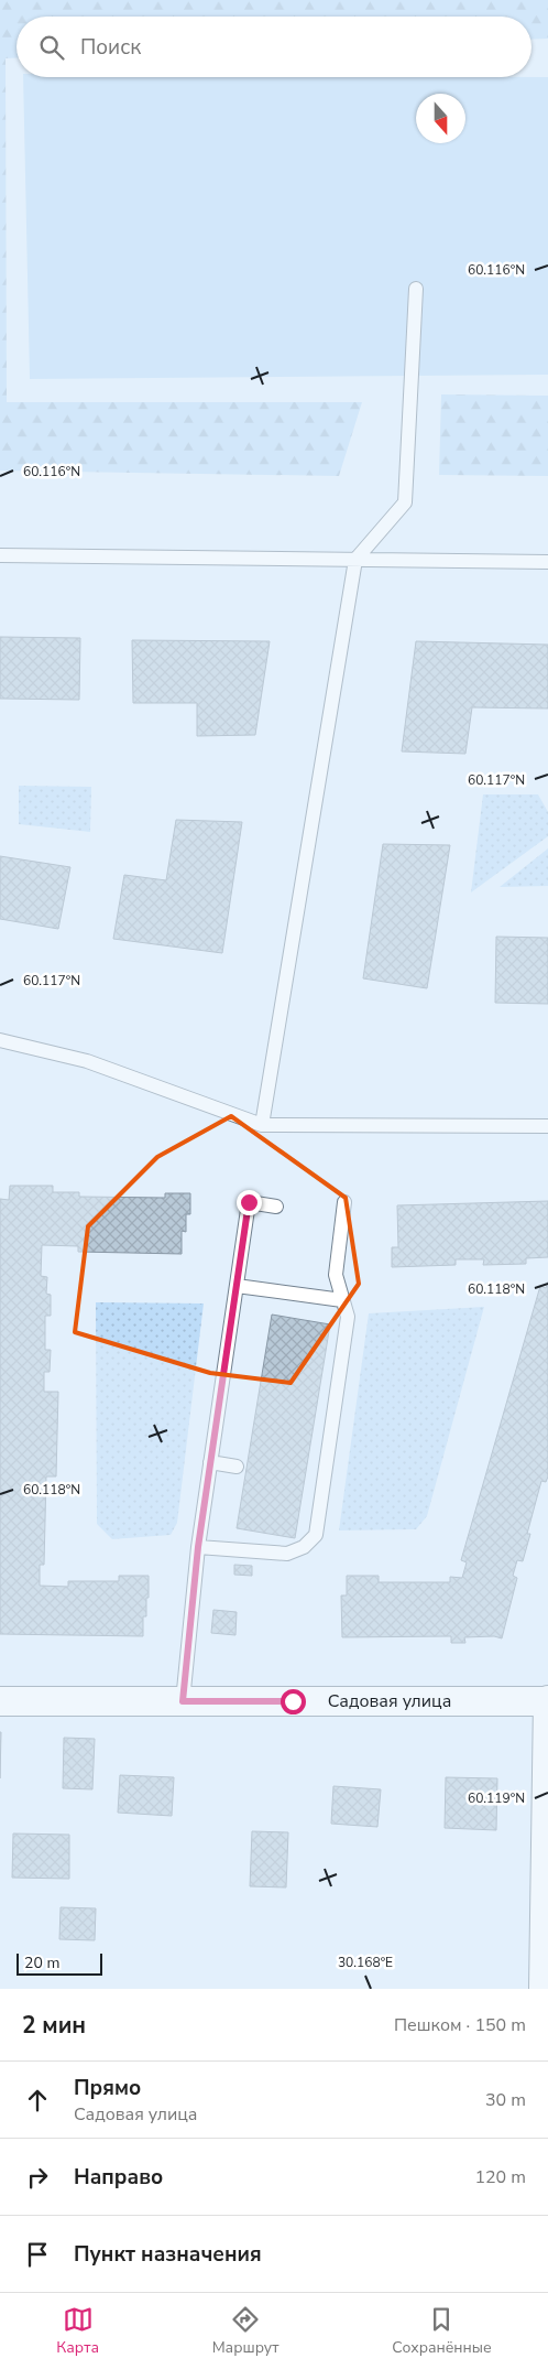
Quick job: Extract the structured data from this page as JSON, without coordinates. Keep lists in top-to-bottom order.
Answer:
{
  "streets": {
    "street": ["Садовая улица"]
  },
  "scale_bar": "20 m",
  "north": "bottom",
  "page": {
    "search": "Поиск",
    "scale": "20 m",
    "heading": ["2 мин", "Пешком · 150 m"],
    "list": [
      ["Прямо", "Садовая улица", "30 m"],
      ["Направо", "120 m"],
      "Пункт назначения"
    ],
    "nav": ["Карта", "Маршрут", "Сохранённые"]
  },
  "coordinates": [
    "60.116°N",
    "60.117°N",
    "60.118°N",
    "60.119°N",
    "30.168°E"
  ]
}
